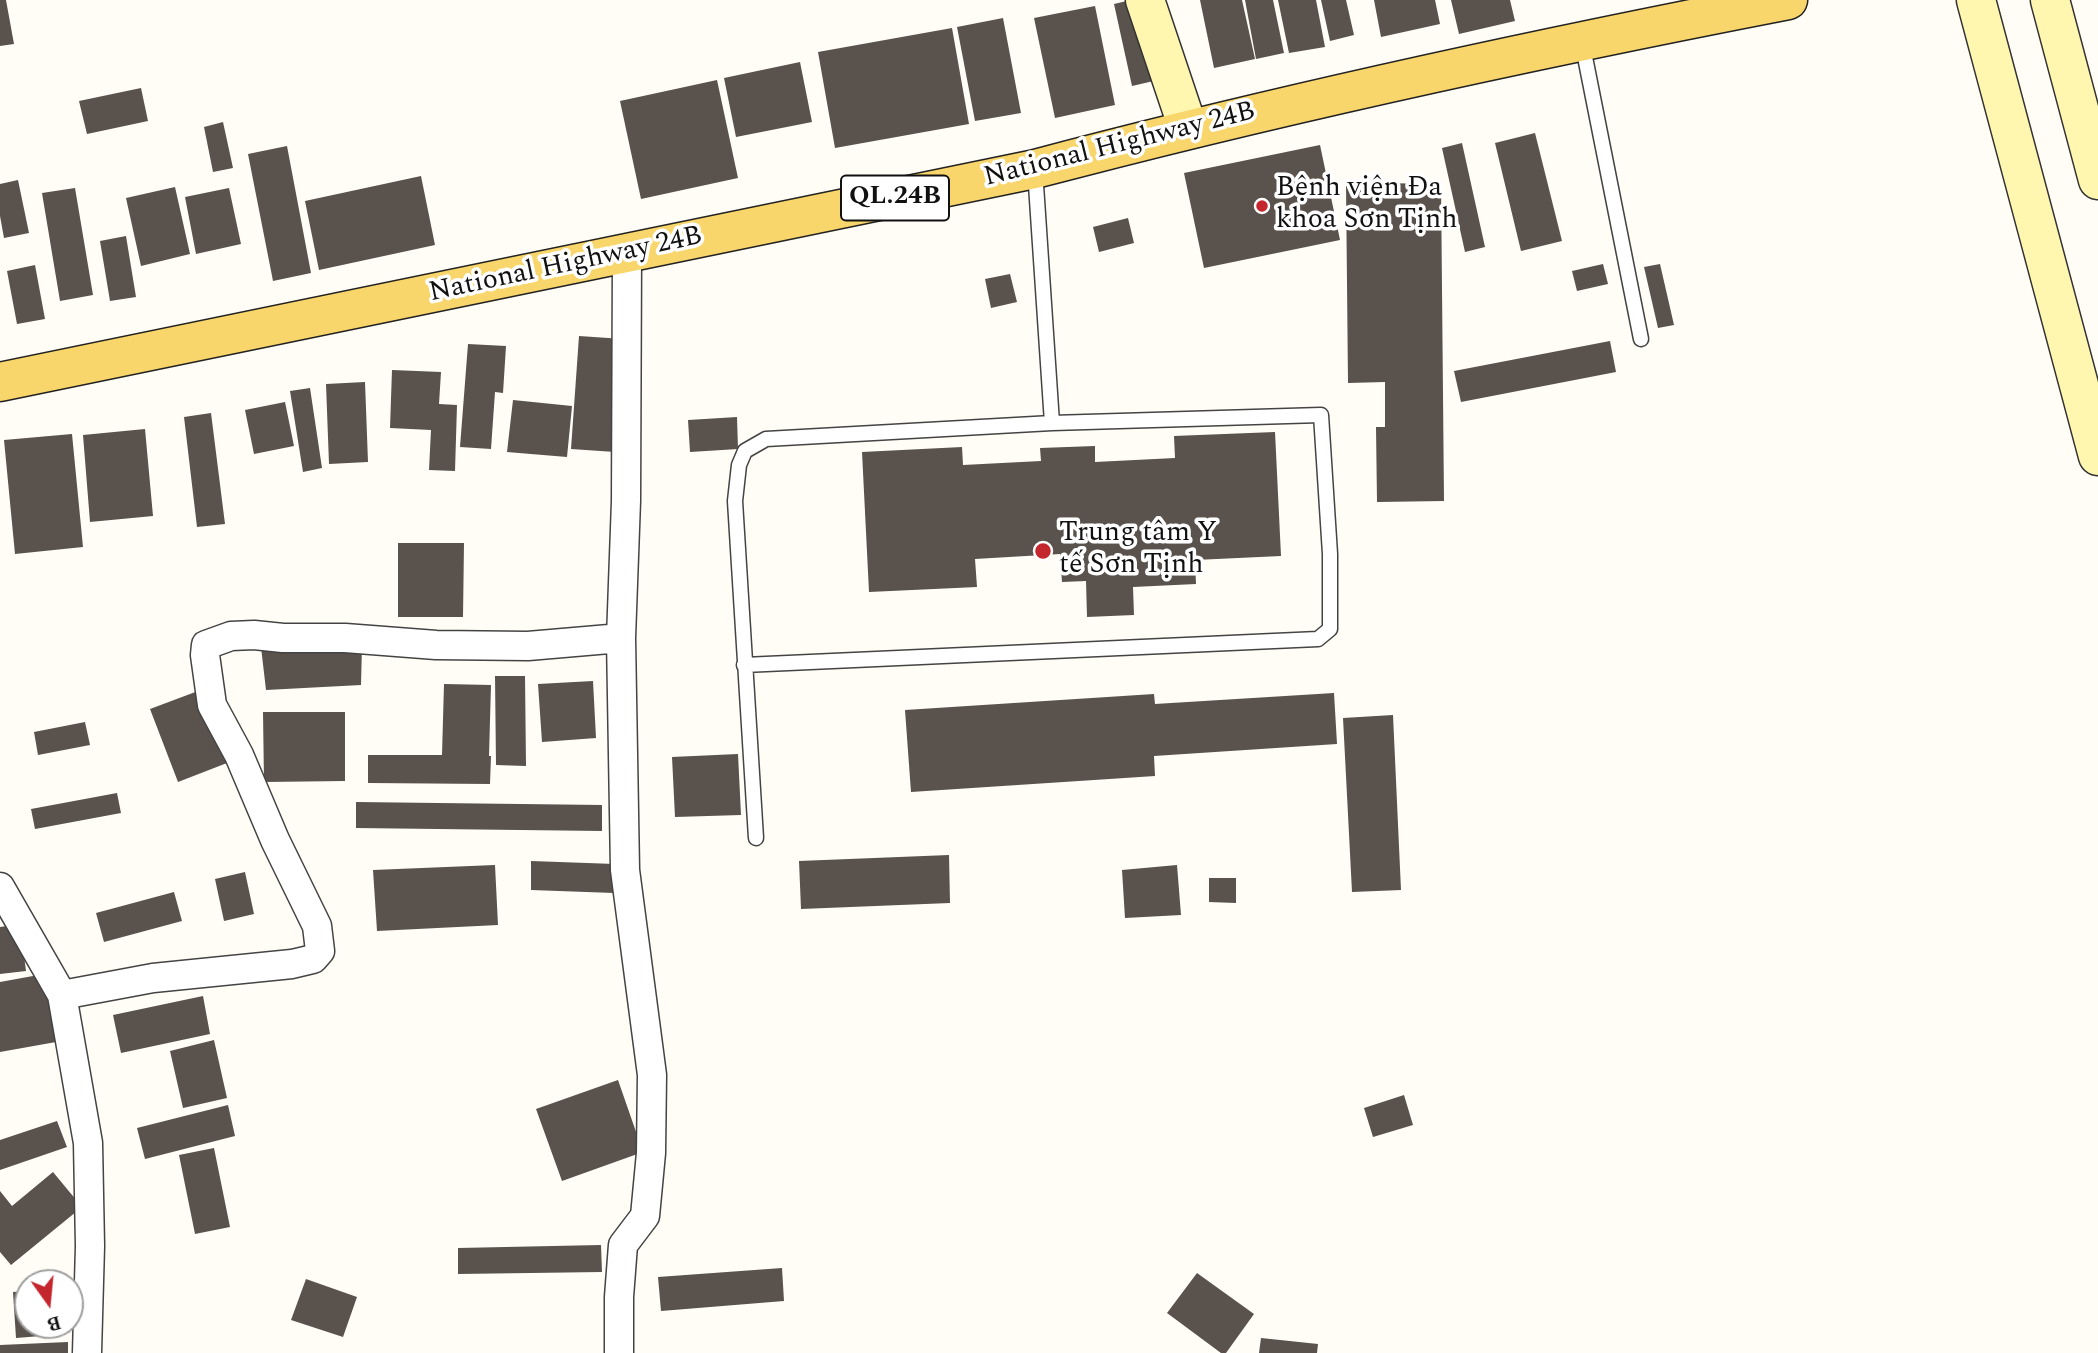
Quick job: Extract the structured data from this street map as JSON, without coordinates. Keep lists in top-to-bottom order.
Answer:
{
  "streets": {
    "main road": ["National Highway 24B", "QL.24B"]
  },
  "places": ["Bệnh viện Đa khoa Sơn Tịnh", "Trung tâm Y tế Sơn Tịnh"],
  "north": "bottom"
}
